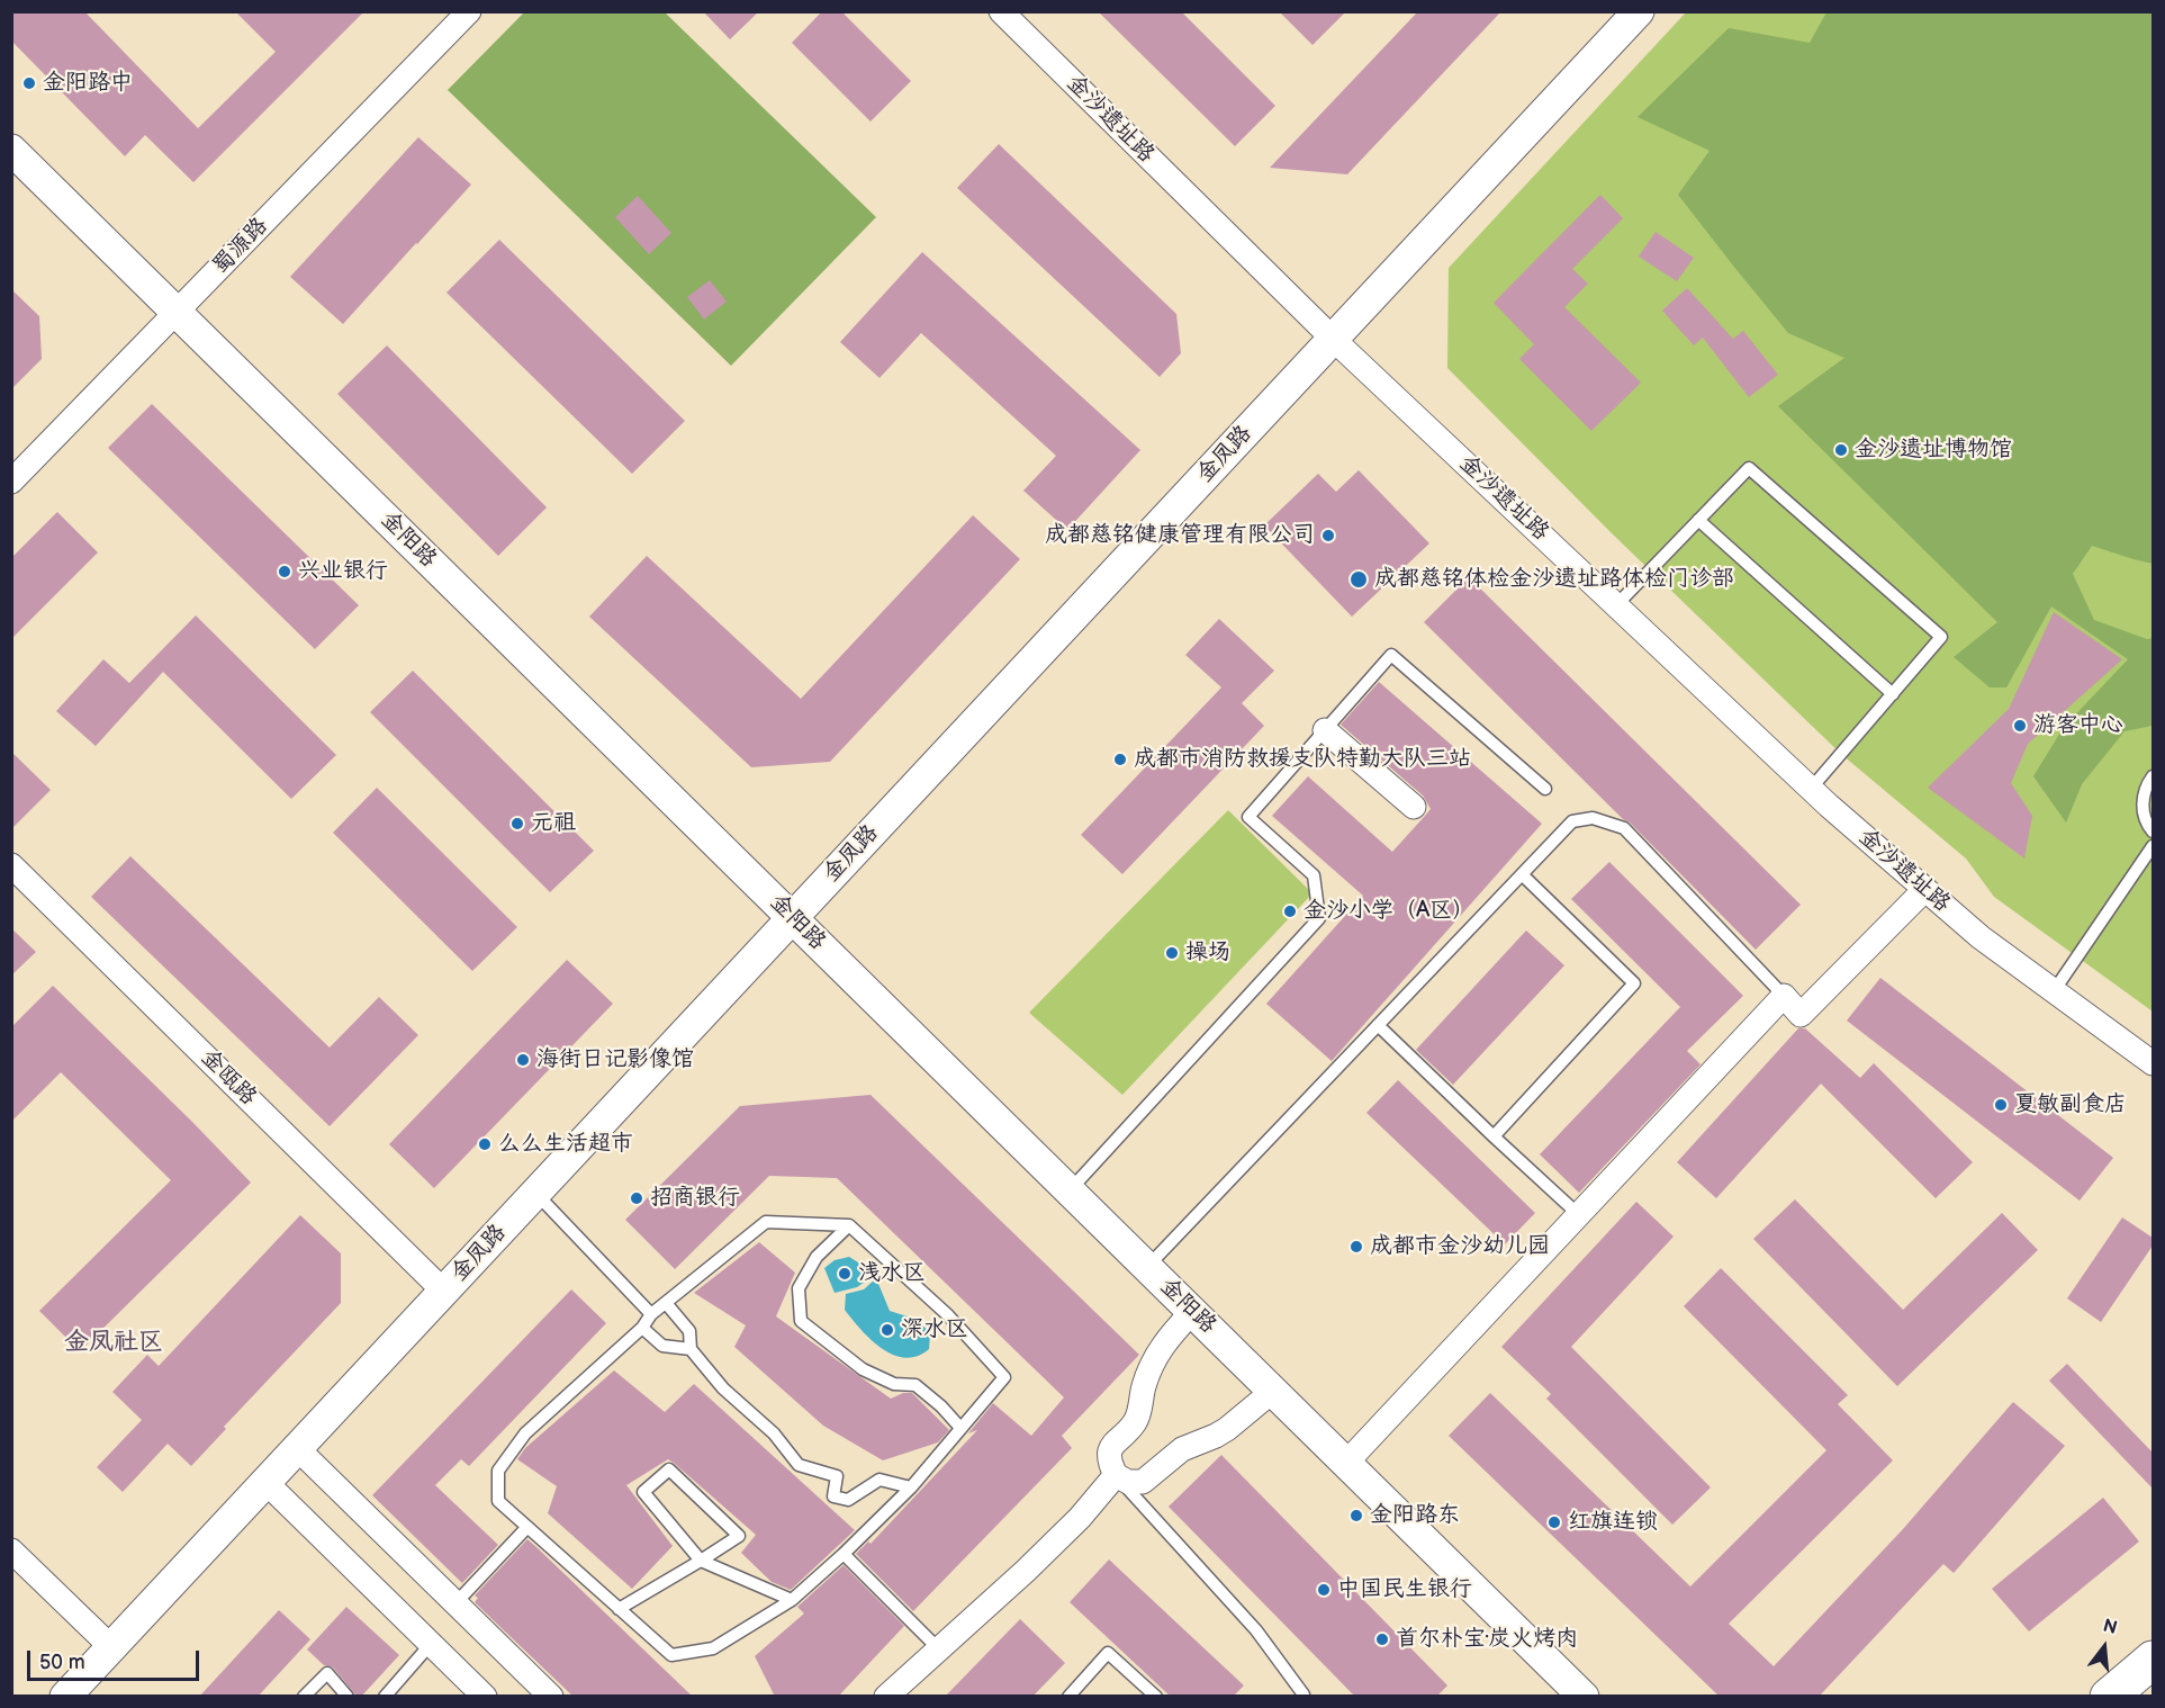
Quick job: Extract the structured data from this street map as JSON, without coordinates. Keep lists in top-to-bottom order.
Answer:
{
  "streets": {
    "street": [
      "金沙遗址路",
      "蜀源路",
      "金凤路",
      "金阳路",
      "金瓯路"
    ]
  },
  "crossings": [
    ["金沙遗址路", "金凤路"],
    ["蜀源路", "金阳路"],
    ["金凤路", "金阳路"],
    ["金凤路", "金瓯路"]
  ],
  "districts": ["金凤社区"],
  "places": [
    "金阳路中",
    "金沙遗址博物馆",
    "成都慈铭健康管理有限公司",
    "兴业银行",
    "成都慈铭体检金沙遗址路体检门诊部",
    "游客中心",
    "成都市消防救援支队特勤大队三站",
    "元祖",
    "金沙小学（A区）",
    "操场",
    "海街日记影像馆",
    "夏敏副食店",
    "么么生活超市",
    "招商银行",
    "成都市金沙幼儿园",
    "浅水区",
    "深水区",
    "金阳路东",
    "红旗连锁",
    "中国民生银行",
    "首尔朴宝·炭火烤肉"
  ],
  "scale_bar": "50 m",
  "north": "top"
}
